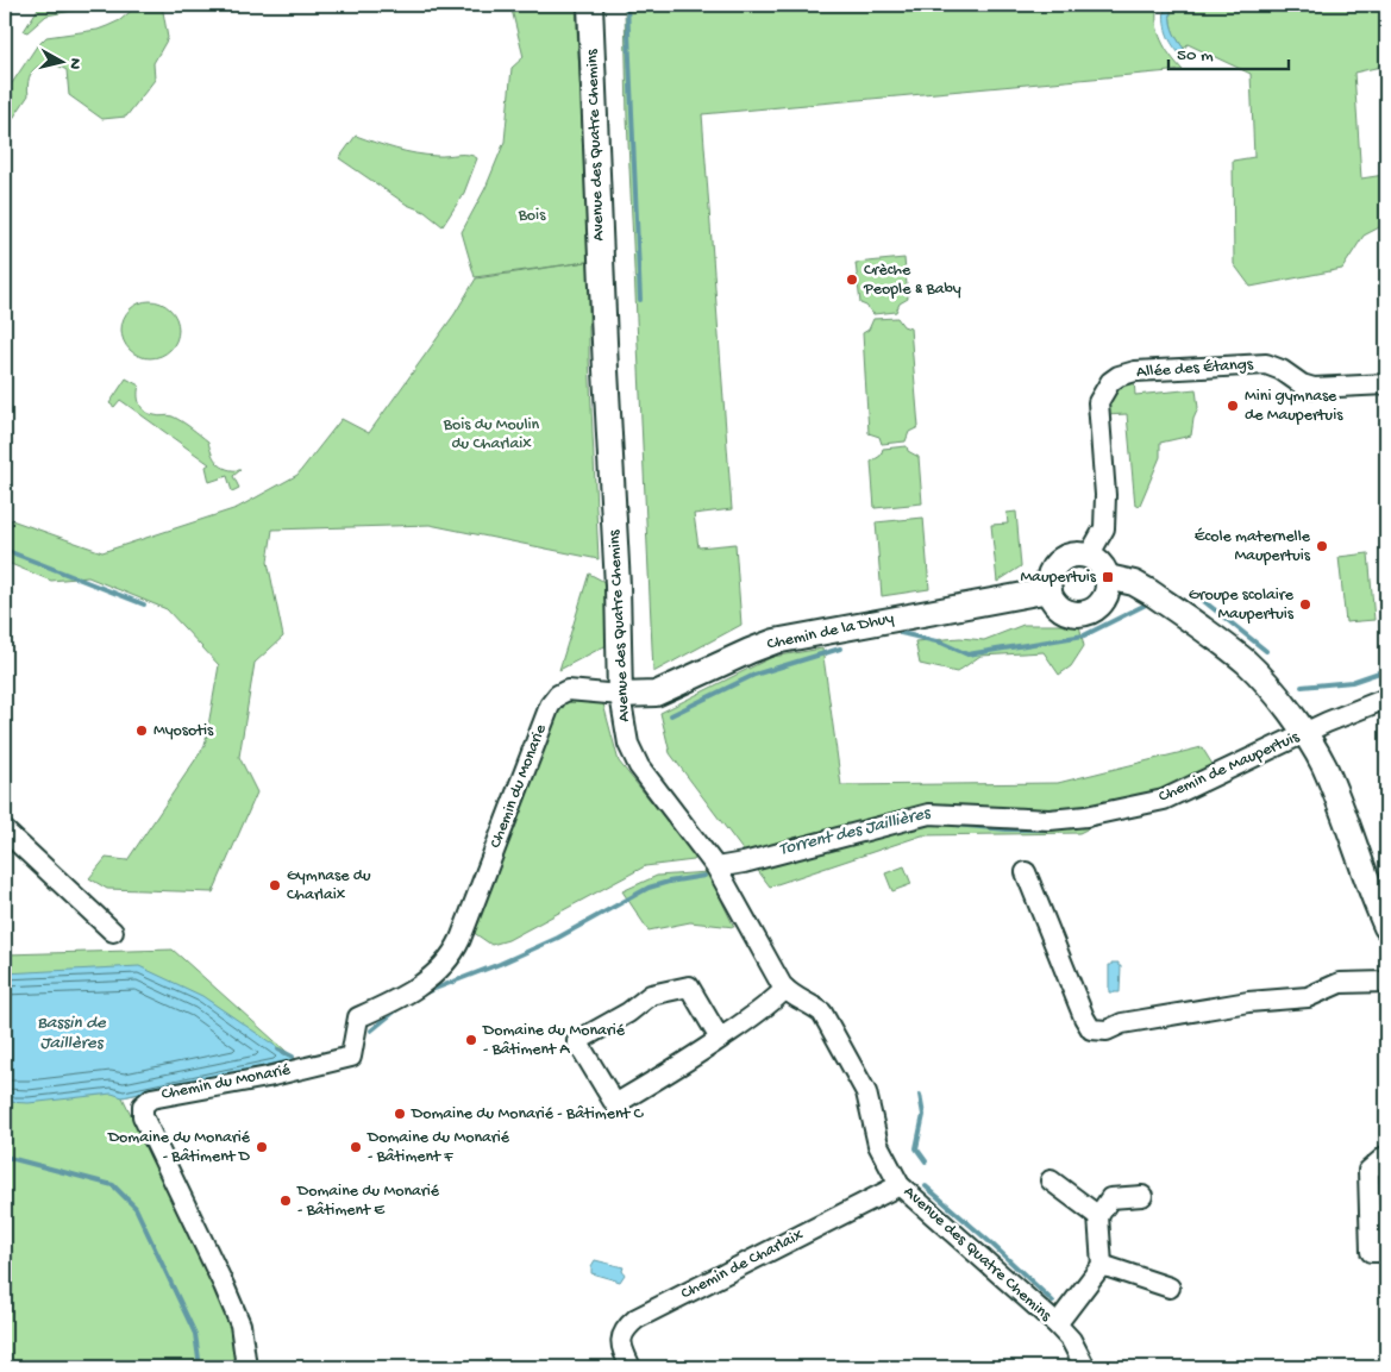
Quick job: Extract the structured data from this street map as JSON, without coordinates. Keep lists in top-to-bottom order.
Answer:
{
  "streets": {
    "street": [
      "Avenue des Quatre Chemins",
      "Allée des Étangs",
      "Chemin de la Dhuy",
      "Chemin de Maupertuis",
      "Chemin du Monarie",
      "Chemin du Monarié",
      "Chemin de Charlaix"
    ]
  },
  "crossings": [
    ["Avenue des Quatre Chemins", "Chemin de la Dhuy"],
    ["Avenue des Quatre Chemins", "Chemin de Maupertuis"],
    ["Avenue des Quatre Chemins", "Chemin du Monarie"],
    ["Avenue des Quatre Chemins", "Chemin de Charlaix"],
    ["Allée des Étangs", "Chemin de la Dhuy"],
    ["Chemin de la Dhuy", "Chemin du Monarie"],
    ["Chemin du Monarie", "Chemin du Monarié"]
  ],
  "water": ["Torrent des Jaillières", "Bassin de Jaillères"],
  "parks": ["Bois", "Bois du Moulin du Charlaix"],
  "places": {
    "other": [
      "Crèche People & Baby",
      "Mini gymnase de Maupertuis",
      "École maternelle Maupertuis",
      "Groupe scolaire Maupertuis",
      "Myosotis",
      "Gymnase du Charlaix",
      "Domaine du Monarié - Bâtiment A",
      "Domaine du Monarié - Bâtiment C",
      "Domaine du Monarié - Bâtiment D",
      "Domaine du Monarié - Bâtiment F",
      "Domaine du Monarié - Bâtiment E"
    ],
    "transit": ["Maupertuis"]
  },
  "scale_bar": "50 m",
  "north": "right"
}
